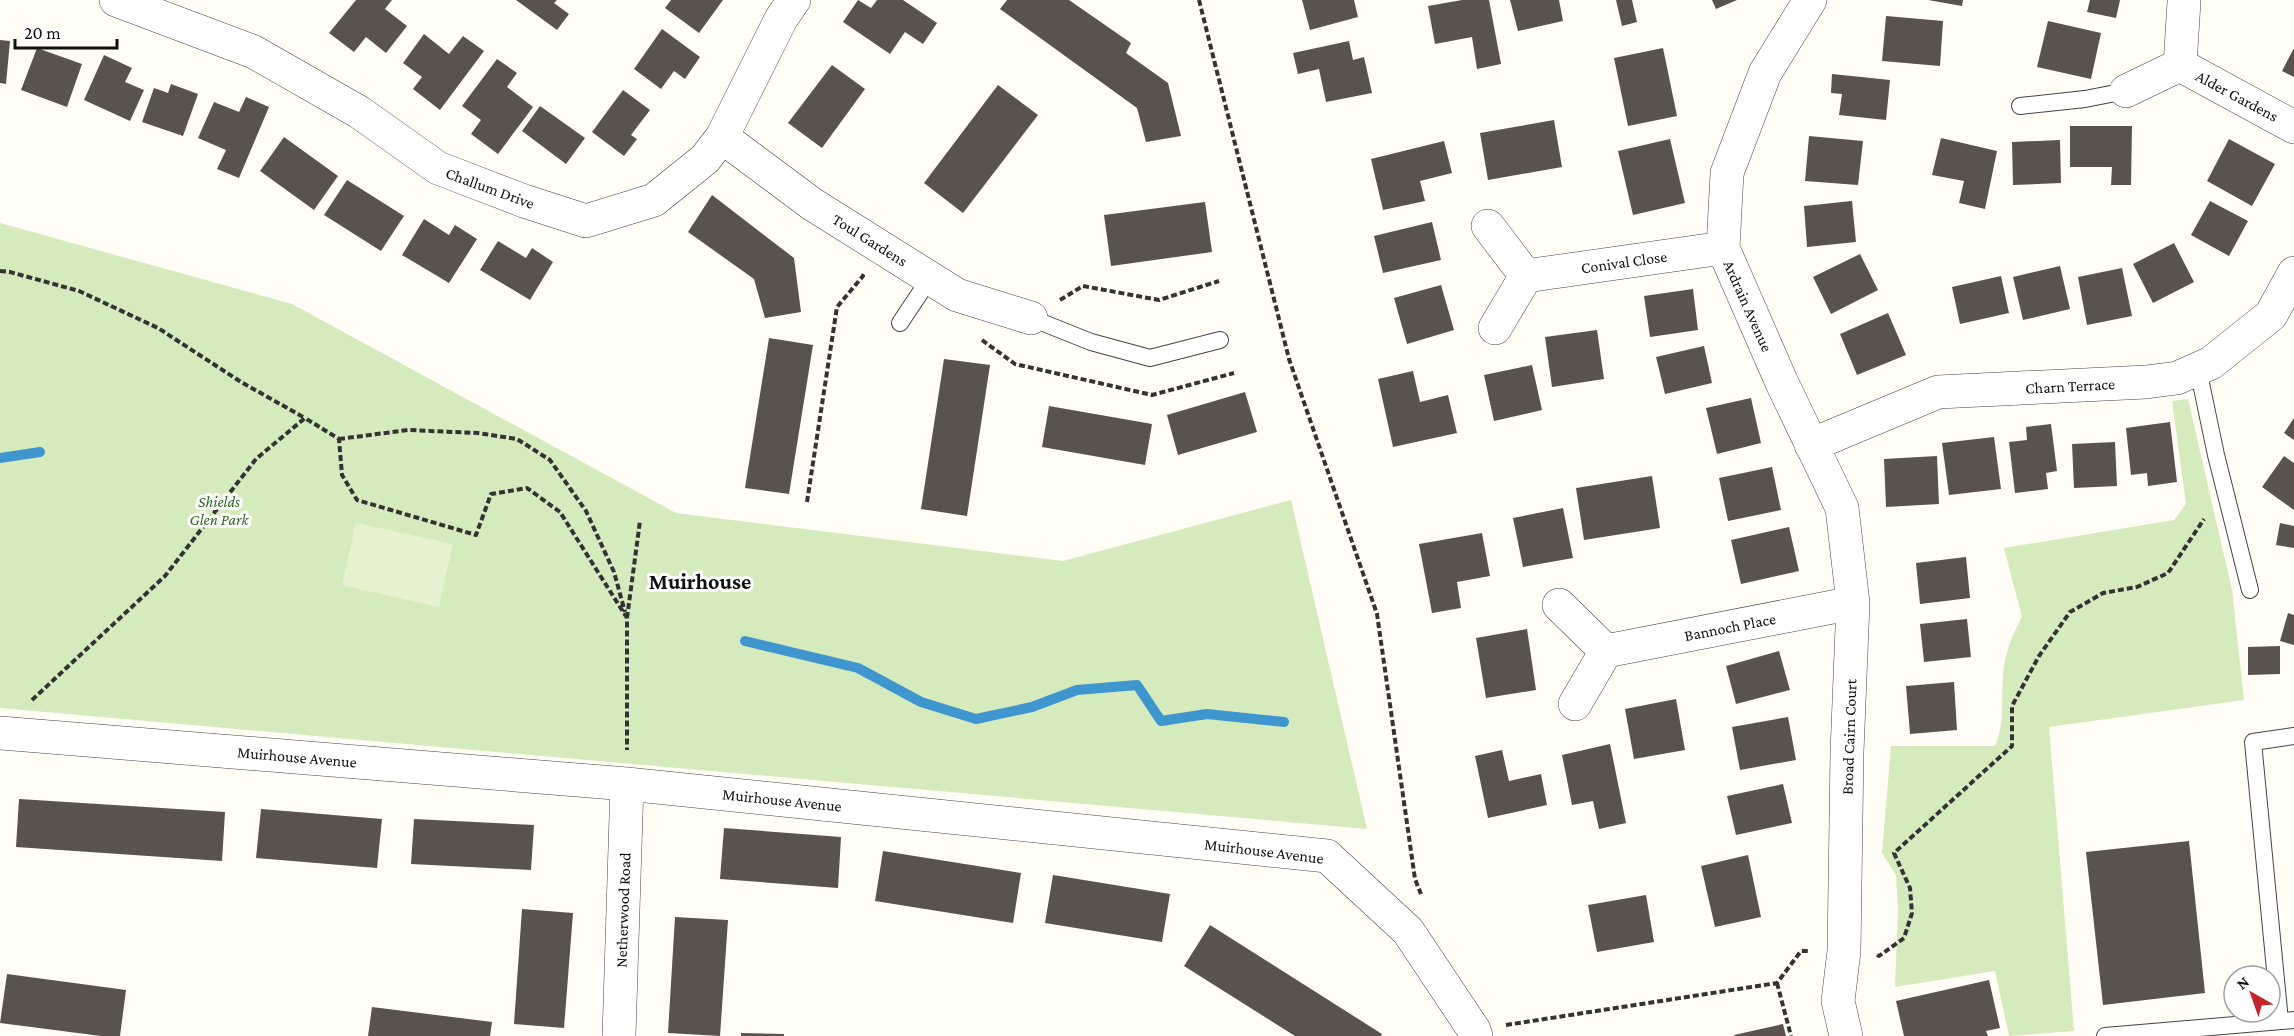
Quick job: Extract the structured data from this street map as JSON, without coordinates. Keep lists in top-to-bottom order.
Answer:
{
  "streets": {
    "street": [
      "Alder Gardens",
      "Challum Drive",
      "Toul Gardens",
      "Conival Close",
      "Ardrain Avenue",
      "Charn Terrace",
      "Bannoch Place",
      "Broad Cairn Court",
      "Muirhouse Avenue",
      "Netherwood Road"
    ]
  },
  "crossings": [
    ["Challum Drive", "Toul Gardens"],
    ["Conival Close", "Ardrain Avenue"],
    ["Ardrain Avenue", "Charn Terrace"],
    ["Ardrain Avenue", "Broad Cairn Court"],
    ["Charn Terrace", "Broad Cairn Court"],
    ["Bannoch Place", "Broad Cairn Court"],
    ["Muirhouse Avenue", "Netherwood Road"]
  ],
  "districts": ["Muirhouse"],
  "parks": ["Shields Glen Park"],
  "scale_bar": "20 m",
  "north": "top left"
}
